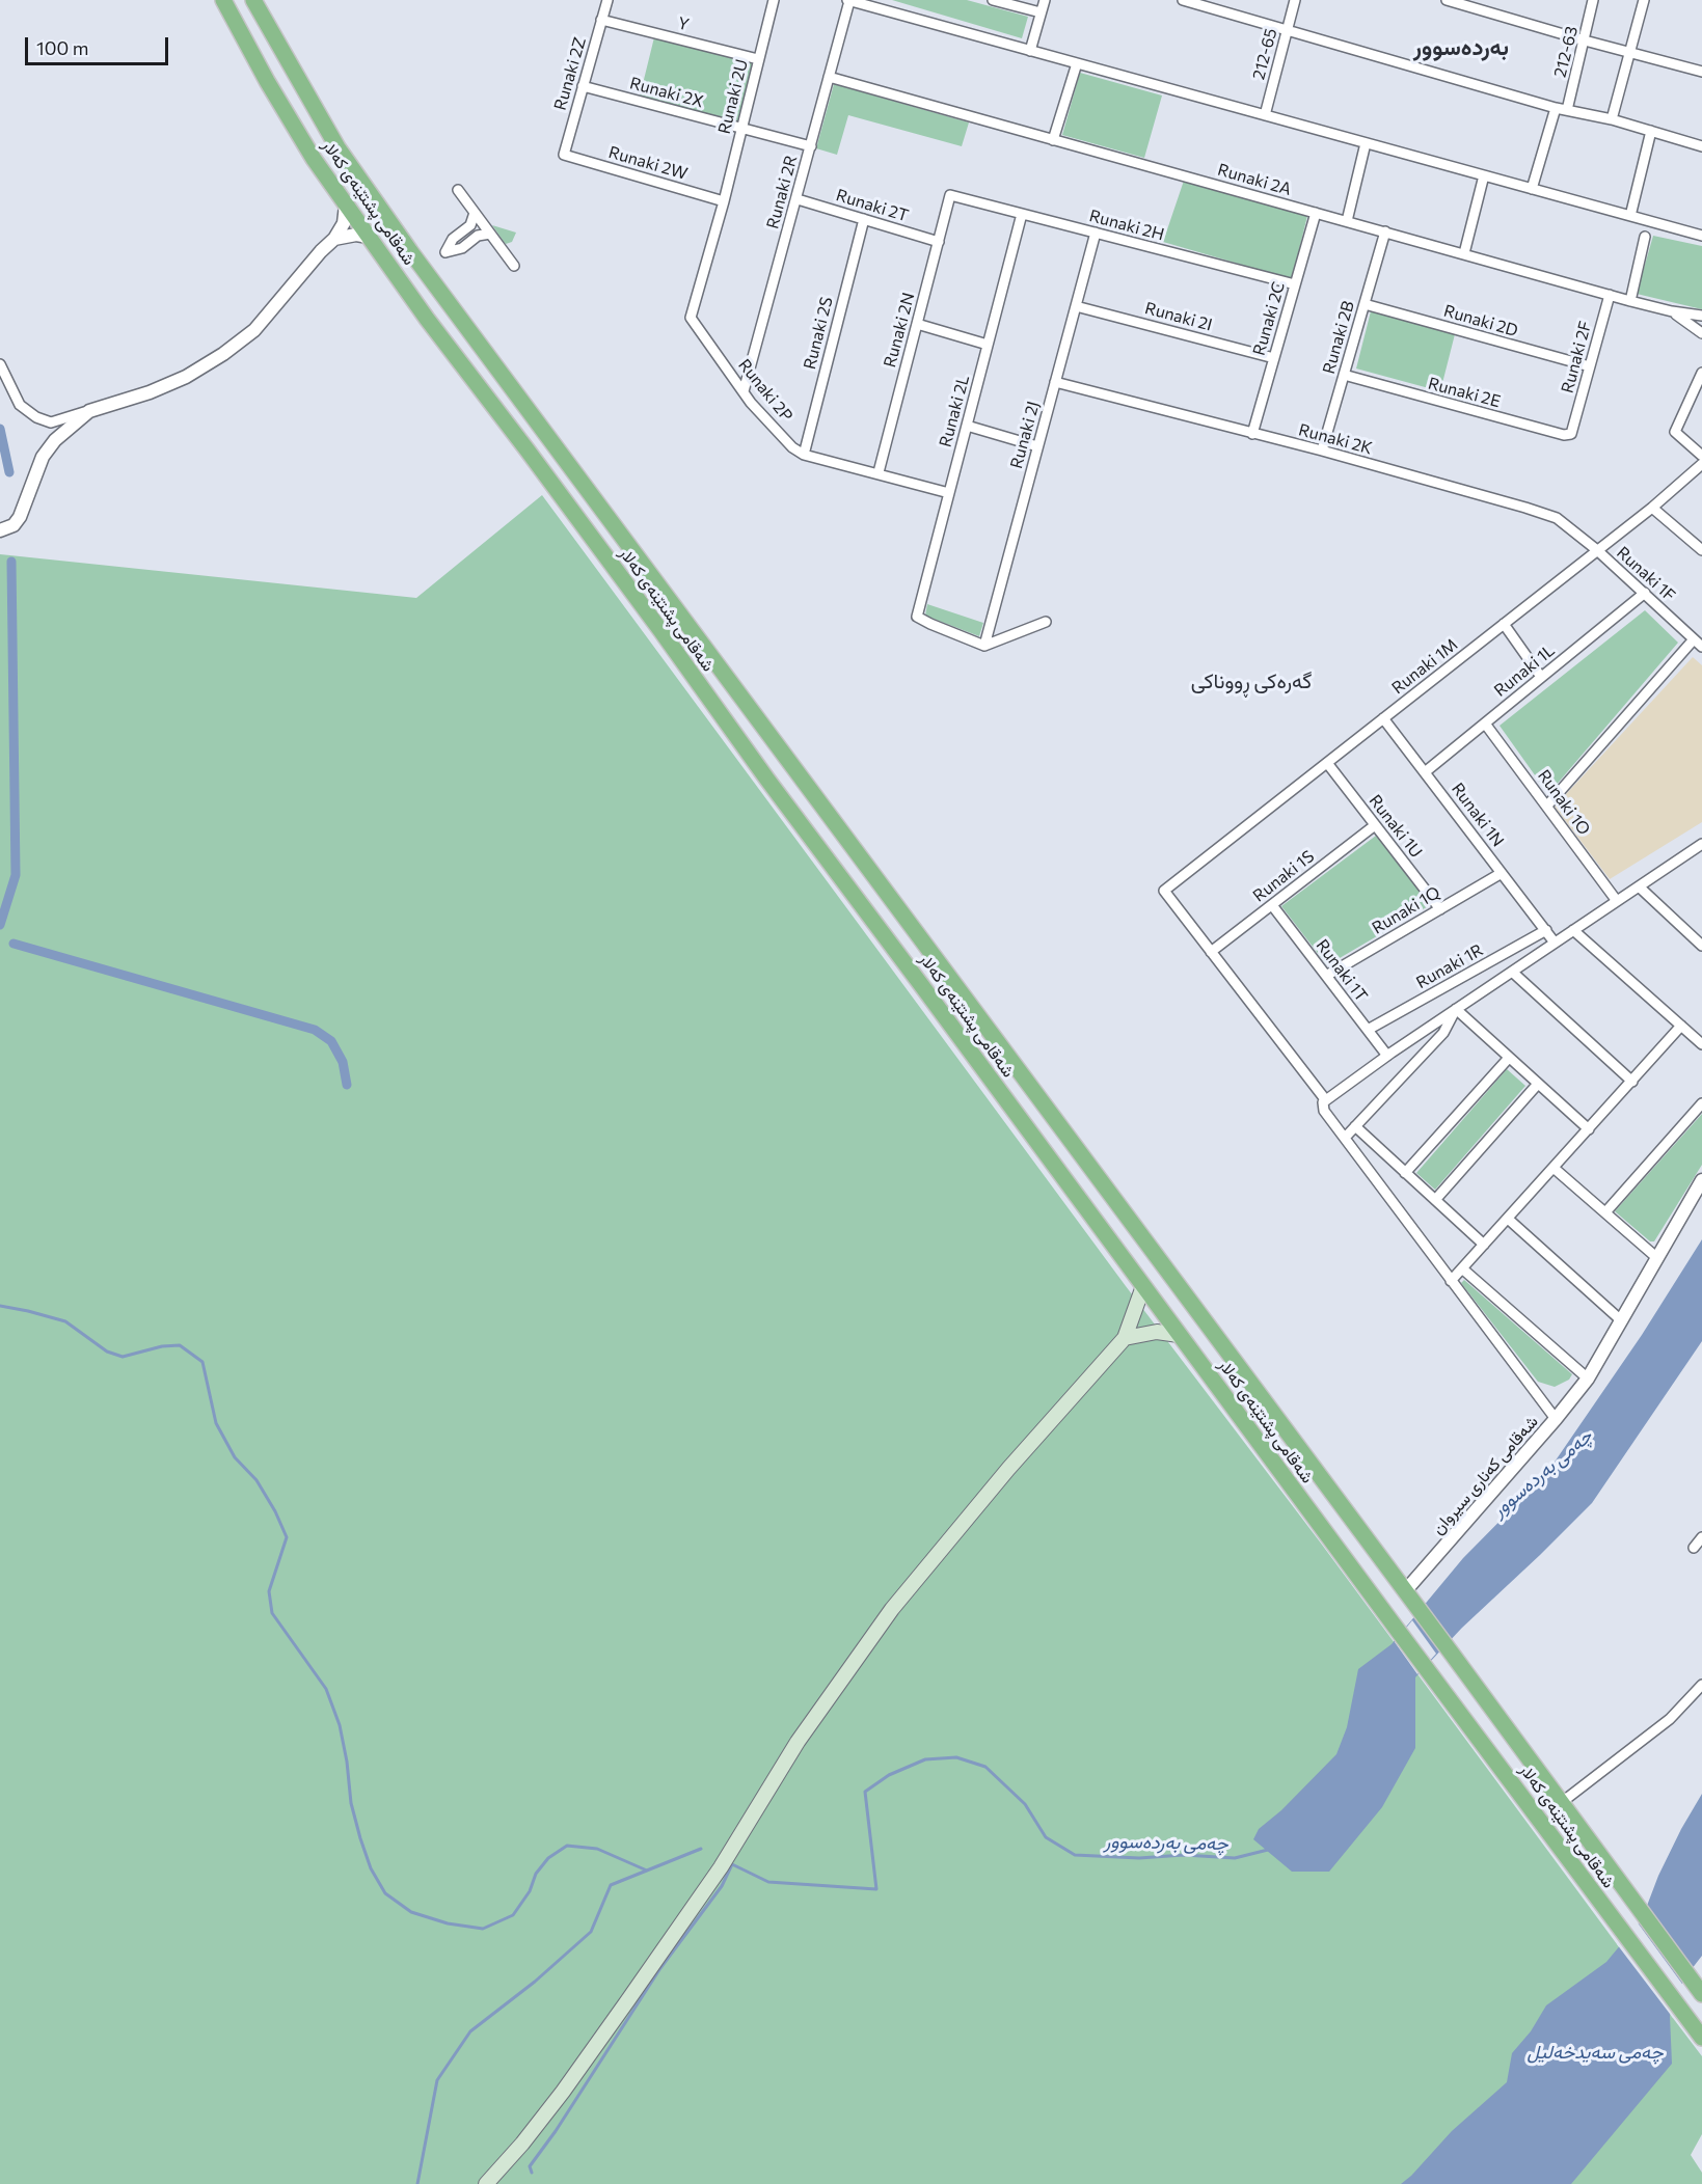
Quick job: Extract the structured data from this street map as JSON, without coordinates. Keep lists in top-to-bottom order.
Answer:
{
  "streets": {
    "highway": ["شەقامی پشتێنەی کەلار"],
    "street": [
      "Y",
      "212-63",
      "212-65",
      "Runaki 2Z",
      "Runaki 2X",
      "Runaki 2U",
      "Runaki 2W",
      "Runaki 2A",
      "Runaki 2R",
      "Runaki 2T",
      "Runaki 2H",
      "Runaki 2I",
      "Runaki 2C",
      "Runaki 2D",
      "Runaki 2N",
      "Runaki 2S",
      "Runaki 2B",
      "Runaki 2F",
      "Runaki 2P",
      "Runaki 2E",
      "Runaki 2L",
      "Runaki 2J",
      "Runaki 2K",
      "Runaki 1F",
      "Runaki 1M",
      "Runaki 1L",
      "Runaki 1O",
      "Runaki 1N",
      "Runaki 1U",
      "Runaki 1S",
      "Runaki 1Q",
      "Runaki 1R",
      "Runaki 1T",
      "شەقامی کەناری سیروان"
    ]
  },
  "crossings": [
    ["Y", "Runaki 2Z"],
    ["Y", "Runaki 2U"],
    ["Runaki 2Z", "Runaki 2X"],
    ["Runaki 2Z", "Runaki 2W"],
    ["Runaki 2X", "Runaki 2U"],
    ["Runaki 2X", "Runaki 2R"],
    ["Runaki 2U", "Runaki 2W"],
    ["Runaki 2U", "Runaki 2P"],
    ["Runaki 2W", "Runaki 2P"],
    ["Runaki 2A", "Runaki 2R"],
    ["Runaki 2A", "Runaki 2C"],
    ["Runaki 2A", "Runaki 2B"],
    ["Runaki 2A", "Runaki 2F"],
    ["Runaki 2R", "Runaki 2T"],
    ["Runaki 2R", "Runaki 2P"],
    ["شەقامی پشتێنەی کەلار", "شەقامی کەناری سیروان"],
    ["Runaki 2T", "Runaki 2N"],
    ["Runaki 2T", "Runaki 2S"],
    ["Runaki 2H", "Runaki 2C"],
    ["Runaki 2H", "Runaki 2N"],
    ["Runaki 2H", "Runaki 2L"],
    ["Runaki 2H", "Runaki 2J"],
    ["Runaki 2I", "Runaki 2C"],
    ["Runaki 2I", "Runaki 2J"],
    ["Runaki 2C", "Runaki 2K"],
    ["Runaki 2D", "Runaki 2B"],
    ["Runaki 2D", "Runaki 2F"],
    ["Runaki 2N", "Runaki 2P"],
    ["Runaki 2S", "Runaki 2P"],
    ["Runaki 2B", "Runaki 2E"],
    ["Runaki 2B", "Runaki 2K"],
    ["Runaki 2F", "Runaki 2E"],
    ["Runaki 2P", "Runaki 2L"],
    ["Runaki 2L", "Runaki 2J"],
    ["Runaki 2J", "Runaki 2K"],
    ["Runaki 2K", "Runaki 1F"],
    ["Runaki 2K", "Runaki 1M"],
    ["Runaki 1F", "Runaki 1M"],
    ["Runaki 1F", "Runaki 1L"],
    ["Runaki 1M", "Runaki 1N"],
    ["Runaki 1M", "Runaki 1U"],
    ["Runaki 1M", "Runaki 1S"],
    ["Runaki 1L", "Runaki 1O"],
    ["Runaki 1L", "Runaki 1N"],
    ["Runaki 1N", "Runaki 1Q"],
    ["Runaki 1N", "Runaki 1R"],
    ["Runaki 1U", "Runaki 1S"],
    ["Runaki 1U", "Runaki 1Q"],
    ["Runaki 1S", "Runaki 1T"],
    ["Runaki 1Q", "Runaki 1T"],
    ["Runaki 1R", "Runaki 1T"]
  ],
  "districts": ["بەردەسوور", "گەرەکی ڕووناکی"],
  "water": ["چەمی بەردەسوور", "چەمی سەیدخەلیل"],
  "scale_bar": "100 m"
}
